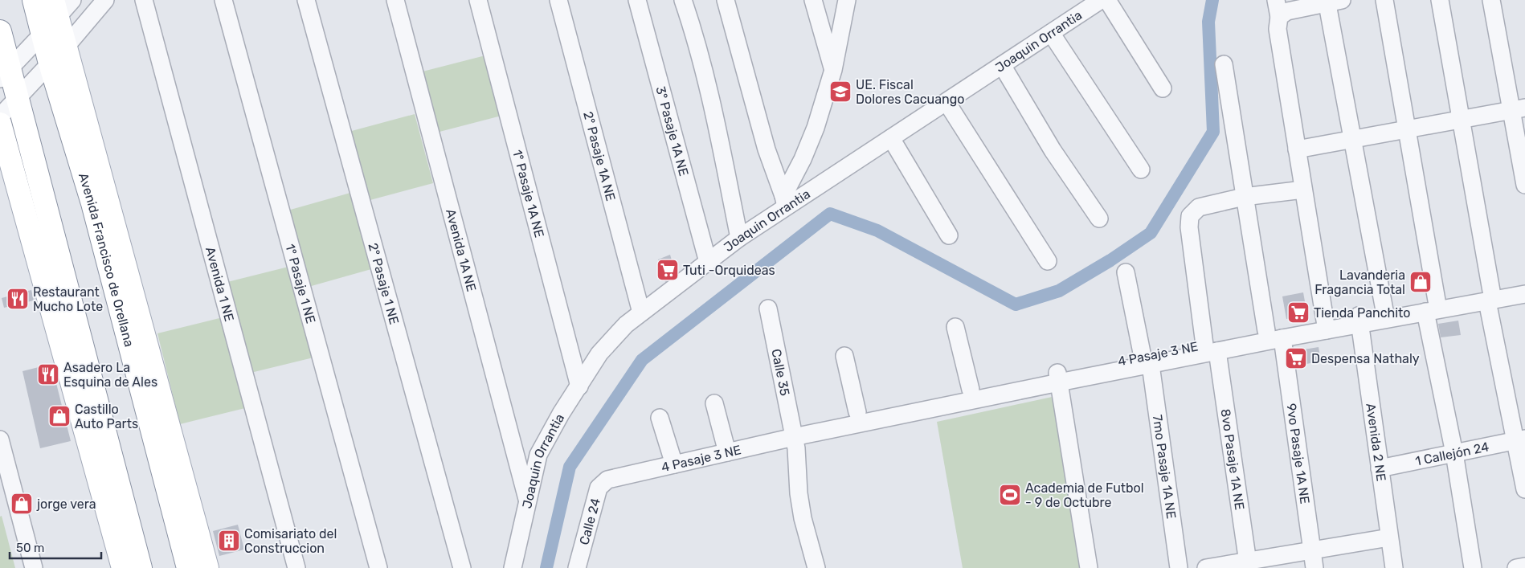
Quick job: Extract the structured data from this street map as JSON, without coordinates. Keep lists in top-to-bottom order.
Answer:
{
  "streets": {
    "main road": ["Avenida Francisco de Orellana"],
    "street": [
      "Joaquin Orrantia",
      "3° Pasaje 1A NE",
      "2° Pasaje 1A NE",
      "1° Pasaje 1A NE",
      "Avenida 1A NE",
      "1° Pasaje 1 NE",
      "Avenida 1 NE",
      "2° Pasaje 1 NE",
      "4 Pasaje 3 NE",
      "Calle 35",
      "Avenida 2 NE",
      "9vo Pasaje 1A NE",
      "1 Callejón 24",
      "8vo Pasaje 1A NE",
      "7mo Pasaje 1A NE",
      "Calle 24"
    ]
  },
  "crossings": [
    ["Joaquin Orrantia", "3° Pasaje 1A NE"],
    ["Joaquin Orrantia", "2° Pasaje 1A NE"],
    ["Joaquin Orrantia", "1° Pasaje 1A NE"],
    ["Joaquin Orrantia", "Avenida 1A NE"],
    ["4 Pasaje 3 NE", "Calle 35"],
    ["4 Pasaje 3 NE", "Avenida 2 NE"],
    ["4 Pasaje 3 NE", "9vo Pasaje 1A NE"],
    ["4 Pasaje 3 NE", "8vo Pasaje 1A NE"],
    ["4 Pasaje 3 NE", "7mo Pasaje 1A NE"],
    ["4 Pasaje 3 NE", "Calle 24"],
    ["Avenida 2 NE", "1 Callejón 24"]
  ],
  "places": {
    "school or university": ["UE. Fiscal Dolores Cacuango"],
    "supermarket": ["Tuti -Orquideas", "Tienda Panchito", "Despensa Nathaly"],
    "shop": ["Lavanderia Fragancia Total", "Castillo Auto Parts", "jorge vera"],
    "restaurant": ["Restaurant Mucho Lote", "Asadero La Esquina de Ales"],
    "sports": ["Academia de Futbol - 9 de Octubre"],
    "building": ["Comisariato del Construccion"]
  },
  "scale_bar": "50 m"
}
